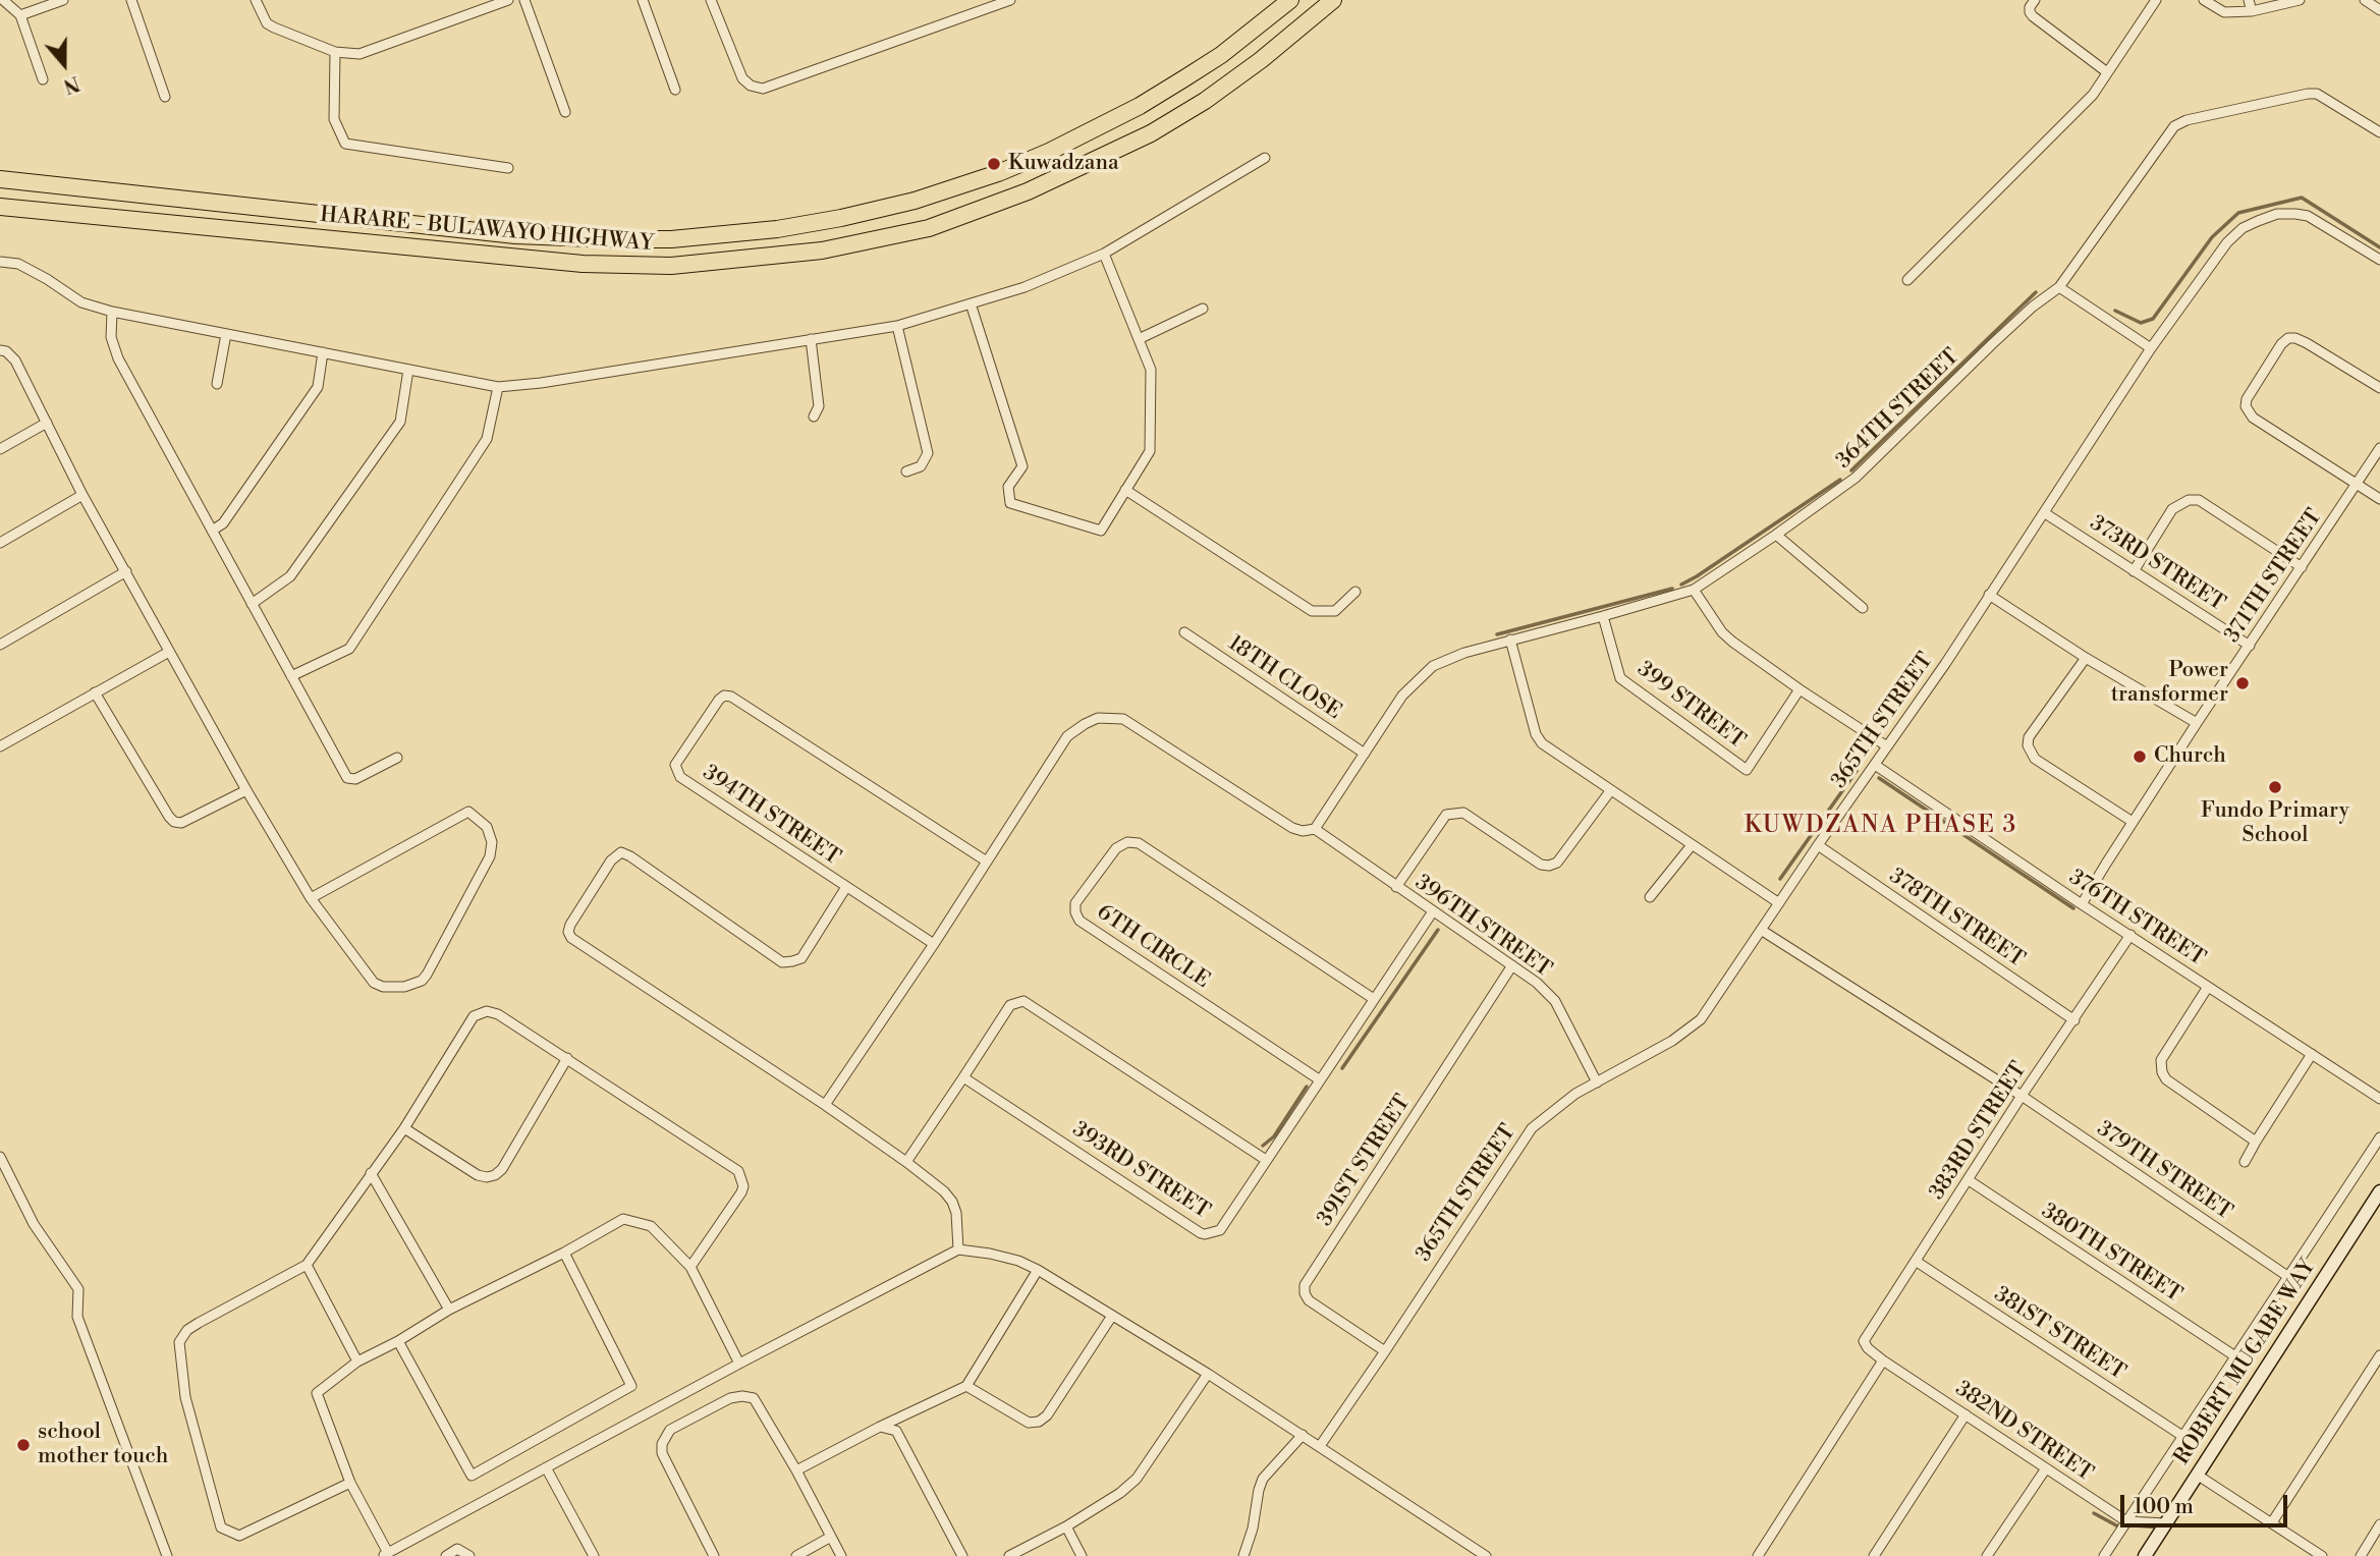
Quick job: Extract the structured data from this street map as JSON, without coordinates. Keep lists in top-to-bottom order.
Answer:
{
  "streets": {
    "highway": ["HARARE - BULAWAYO HIGHWAY"],
    "street": [
      "364TH STREET",
      "373RD STREET",
      "371TH STREET",
      "18TH CLOSE",
      "399 STREET",
      "365TH STREET",
      "394TH STREET",
      "378TH STREET",
      "376TH STREET",
      "396TH STREET",
      "6TH CIRCLE",
      "383RD STREET",
      "391ST STREET",
      "393RD STREET",
      "379TH STREET",
      "380TH STREET",
      "381ST STREET",
      "ROBERT MUGABE WAY",
      "382ND STREET"
    ]
  },
  "crossings": [
    ["364TH STREET", "18TH CLOSE"],
    ["364TH STREET", "399 STREET"],
    ["364TH STREET", "396TH STREET"],
    ["373RD STREET", "371TH STREET"],
    ["373RD STREET", "365TH STREET"],
    ["371TH STREET", "376TH STREET"],
    ["365TH STREET", "378TH STREET"],
    ["365TH STREET", "376TH STREET"],
    ["365TH STREET", "396TH STREET"],
    ["365TH STREET", "391ST STREET"],
    ["365TH STREET", "379TH STREET"],
    ["378TH STREET", "383RD STREET"],
    ["376TH STREET", "383RD STREET"],
    ["396TH STREET", "391ST STREET"],
    ["396TH STREET", "393RD STREET"],
    ["6TH CIRCLE", "393RD STREET"],
    ["383RD STREET", "379TH STREET"],
    ["383RD STREET", "380TH STREET"],
    ["383RD STREET", "381ST STREET"],
    ["383RD STREET", "382ND STREET"]
  ],
  "districts": ["KUWDZANA PHASE 3"],
  "places": [
    "Kuwadzana",
    "Power transformer",
    "Church",
    "Fundo Primary School",
    "school mother touch"
  ],
  "scale_bar": "100 m",
  "north": "bottom"
}
